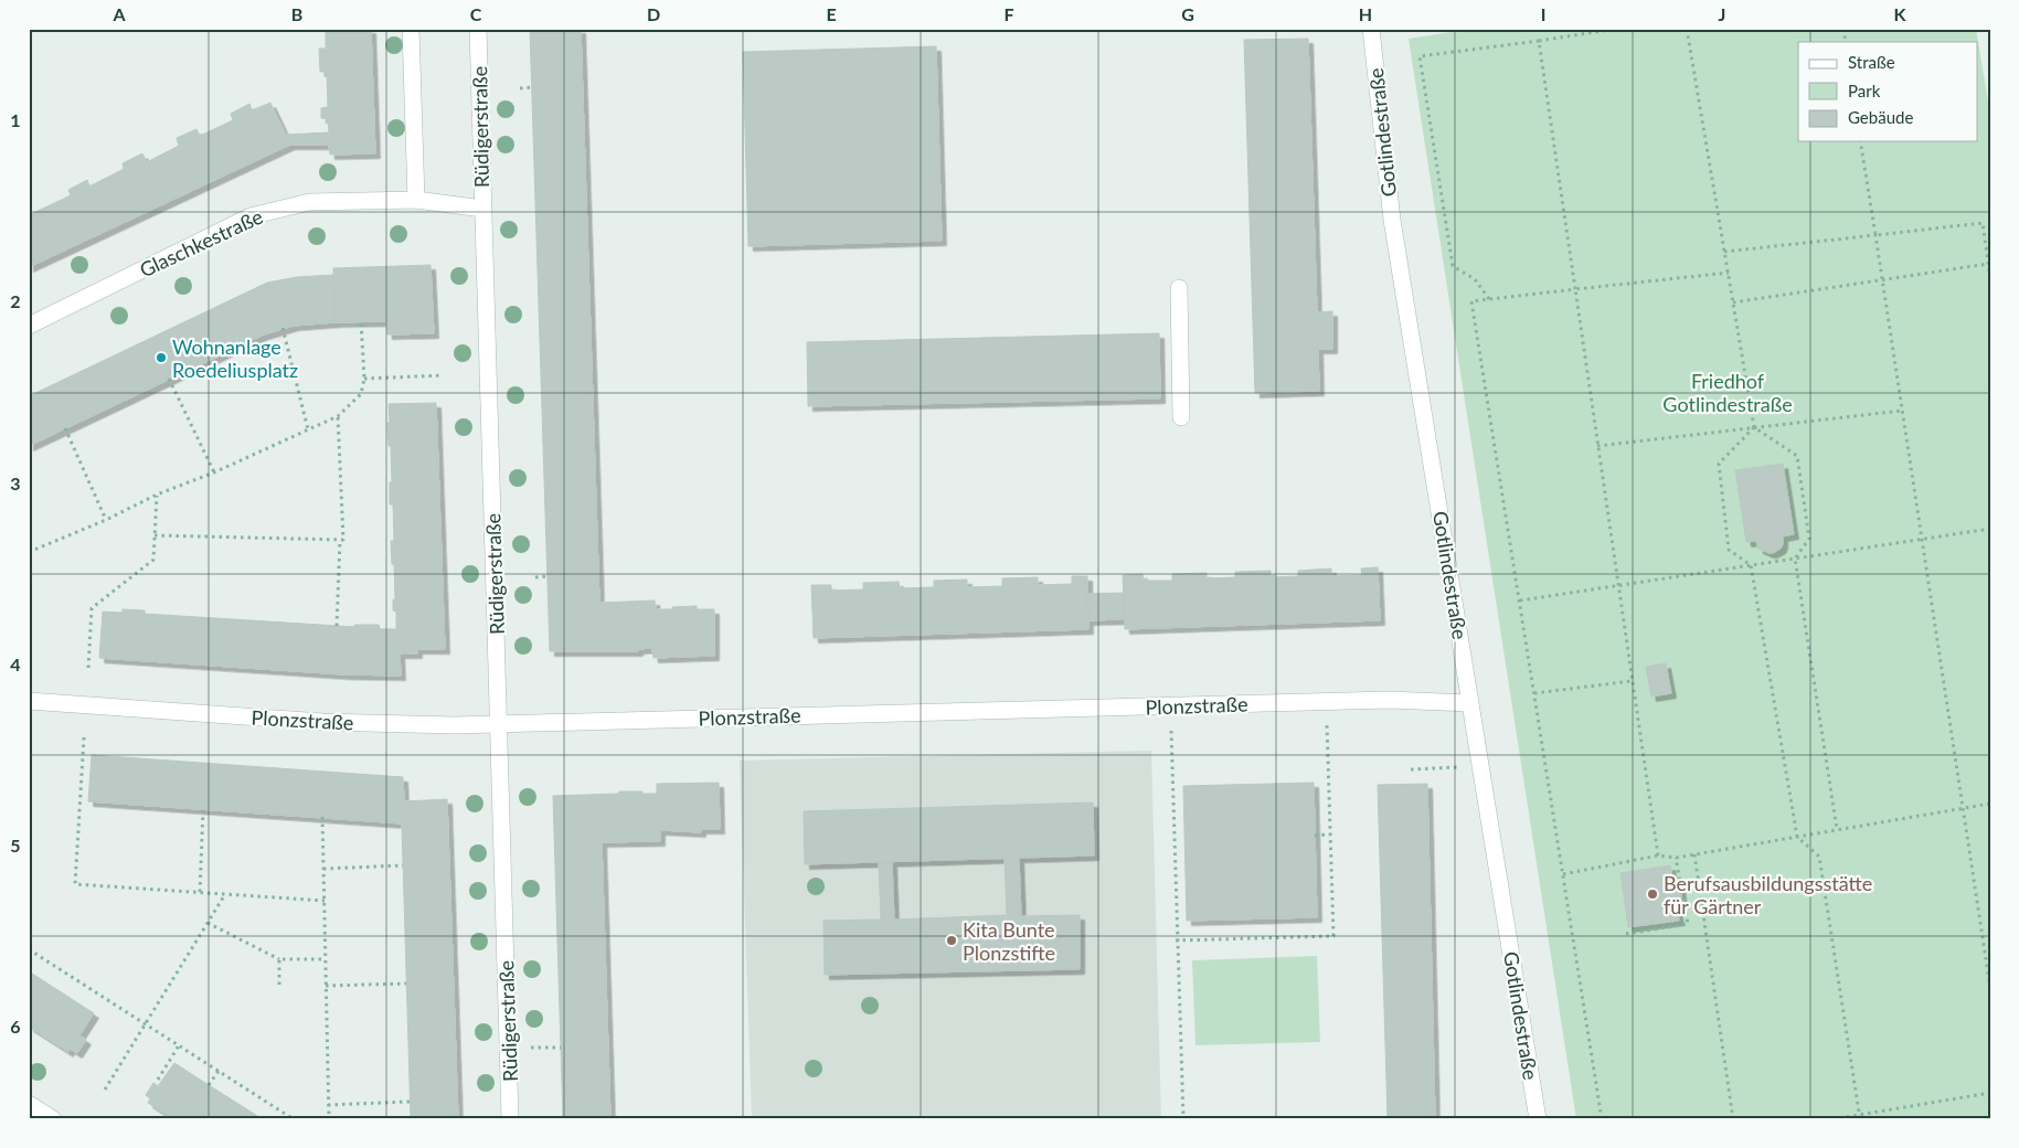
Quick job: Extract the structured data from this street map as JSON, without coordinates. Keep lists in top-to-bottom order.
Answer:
{
  "streets": {
    "street": [
      "Rüdigerstraße",
      "Gotlindestraße",
      "Glaschkestraße",
      "Plonzstraße"
    ]
  },
  "crossings": [
    ["Rüdigerstraße", "Glaschkestraße"],
    ["Rüdigerstraße", "Plonzstraße"],
    ["Gotlindestraße", "Plonzstraße"]
  ],
  "parks": ["Friedhof Gotlindestraße"],
  "places": ["Wohnanlage Roedeliusplatz", "Berufsausbildungsstätte für Gärtner", "Kita Bunte Plonzstifte"],
  "legend": ["Straße", "Park", "Gebäude"],
  "grid": {
    "columns": [
      "A",
      "B",
      "C",
      "D",
      "E",
      "F",
      "G",
      "H",
      "I",
      "J",
      "K"
    ],
    "rows": [
      "1",
      "2",
      "3",
      "4",
      "5",
      "6"
    ]
  }
}
